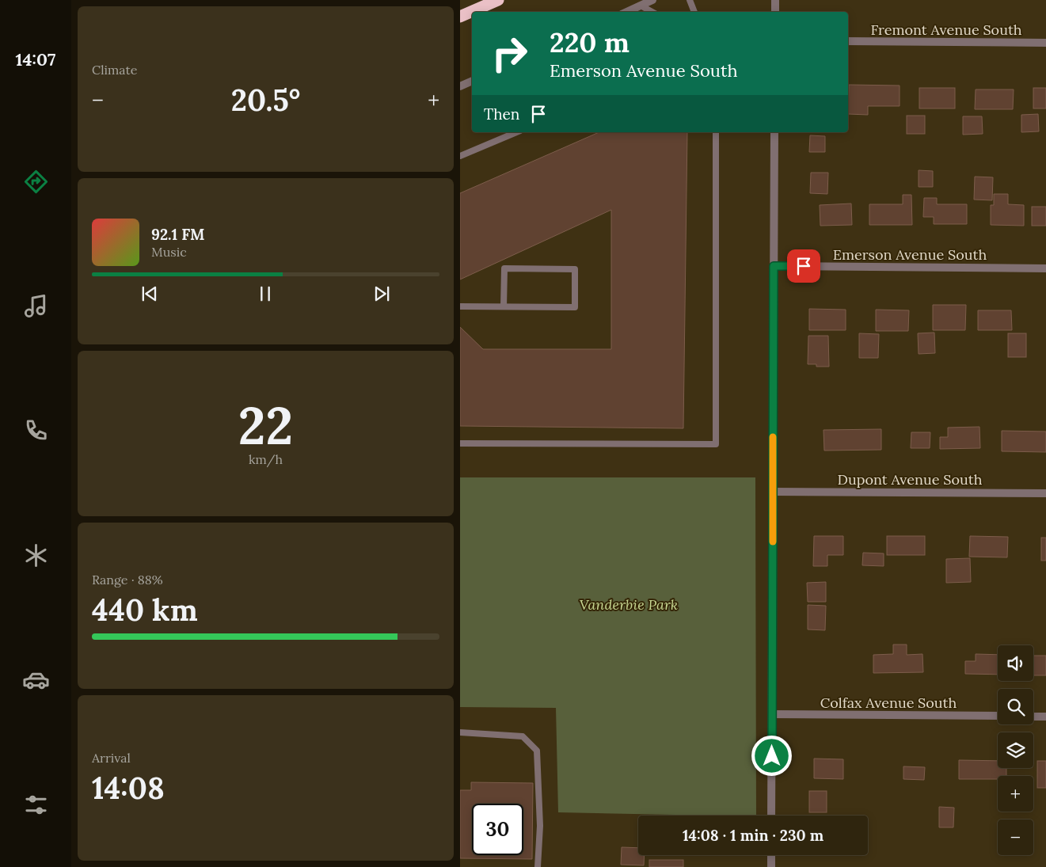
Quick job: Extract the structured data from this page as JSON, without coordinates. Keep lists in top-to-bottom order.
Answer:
{
  "streets": {
    "street": [
      "Fremont Avenue South",
      "Emerson Avenue South",
      "Dupont Avenue South",
      "Colfax Avenue South"
    ]
  },
  "parks": ["Vanderbie Park"],
  "page": {
    "tabs": "14:07",
    "tile": [
      "Climate",
      ["22", "km/h"],
      ["Range · 88%", "440 km"],
      ["Arrival", "14:08"]
    ],
    "turn": ["220 m", "Emerson Avenue South"],
    "heat": ["−", "20.5°", "+"],
    "then": "Then",
    "song": ["92.1 FM", "Music"],
    "map_buttons": ["+", "−"],
    "limit": "30",
    "trip": "14:08 · 1 min · 230 m"
  }
}
